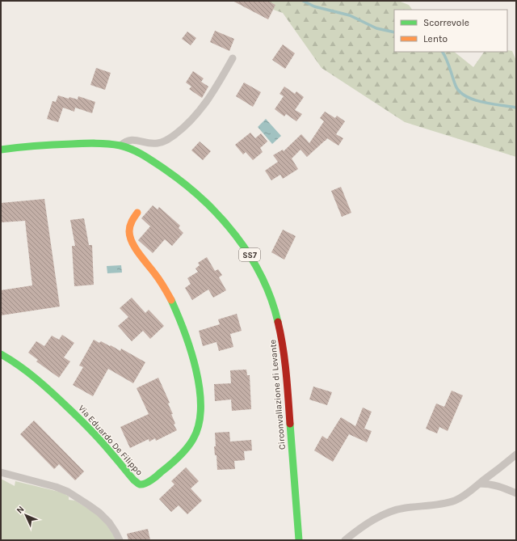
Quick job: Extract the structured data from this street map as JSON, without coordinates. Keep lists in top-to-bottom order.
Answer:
{
  "streets": {
    "main road": ["SS7", "Circonvallazione di Levante", "Via Eduardo De Filippo"]
  },
  "legend": ["Scorrevole", "Lento"],
  "north": "top left"
}
